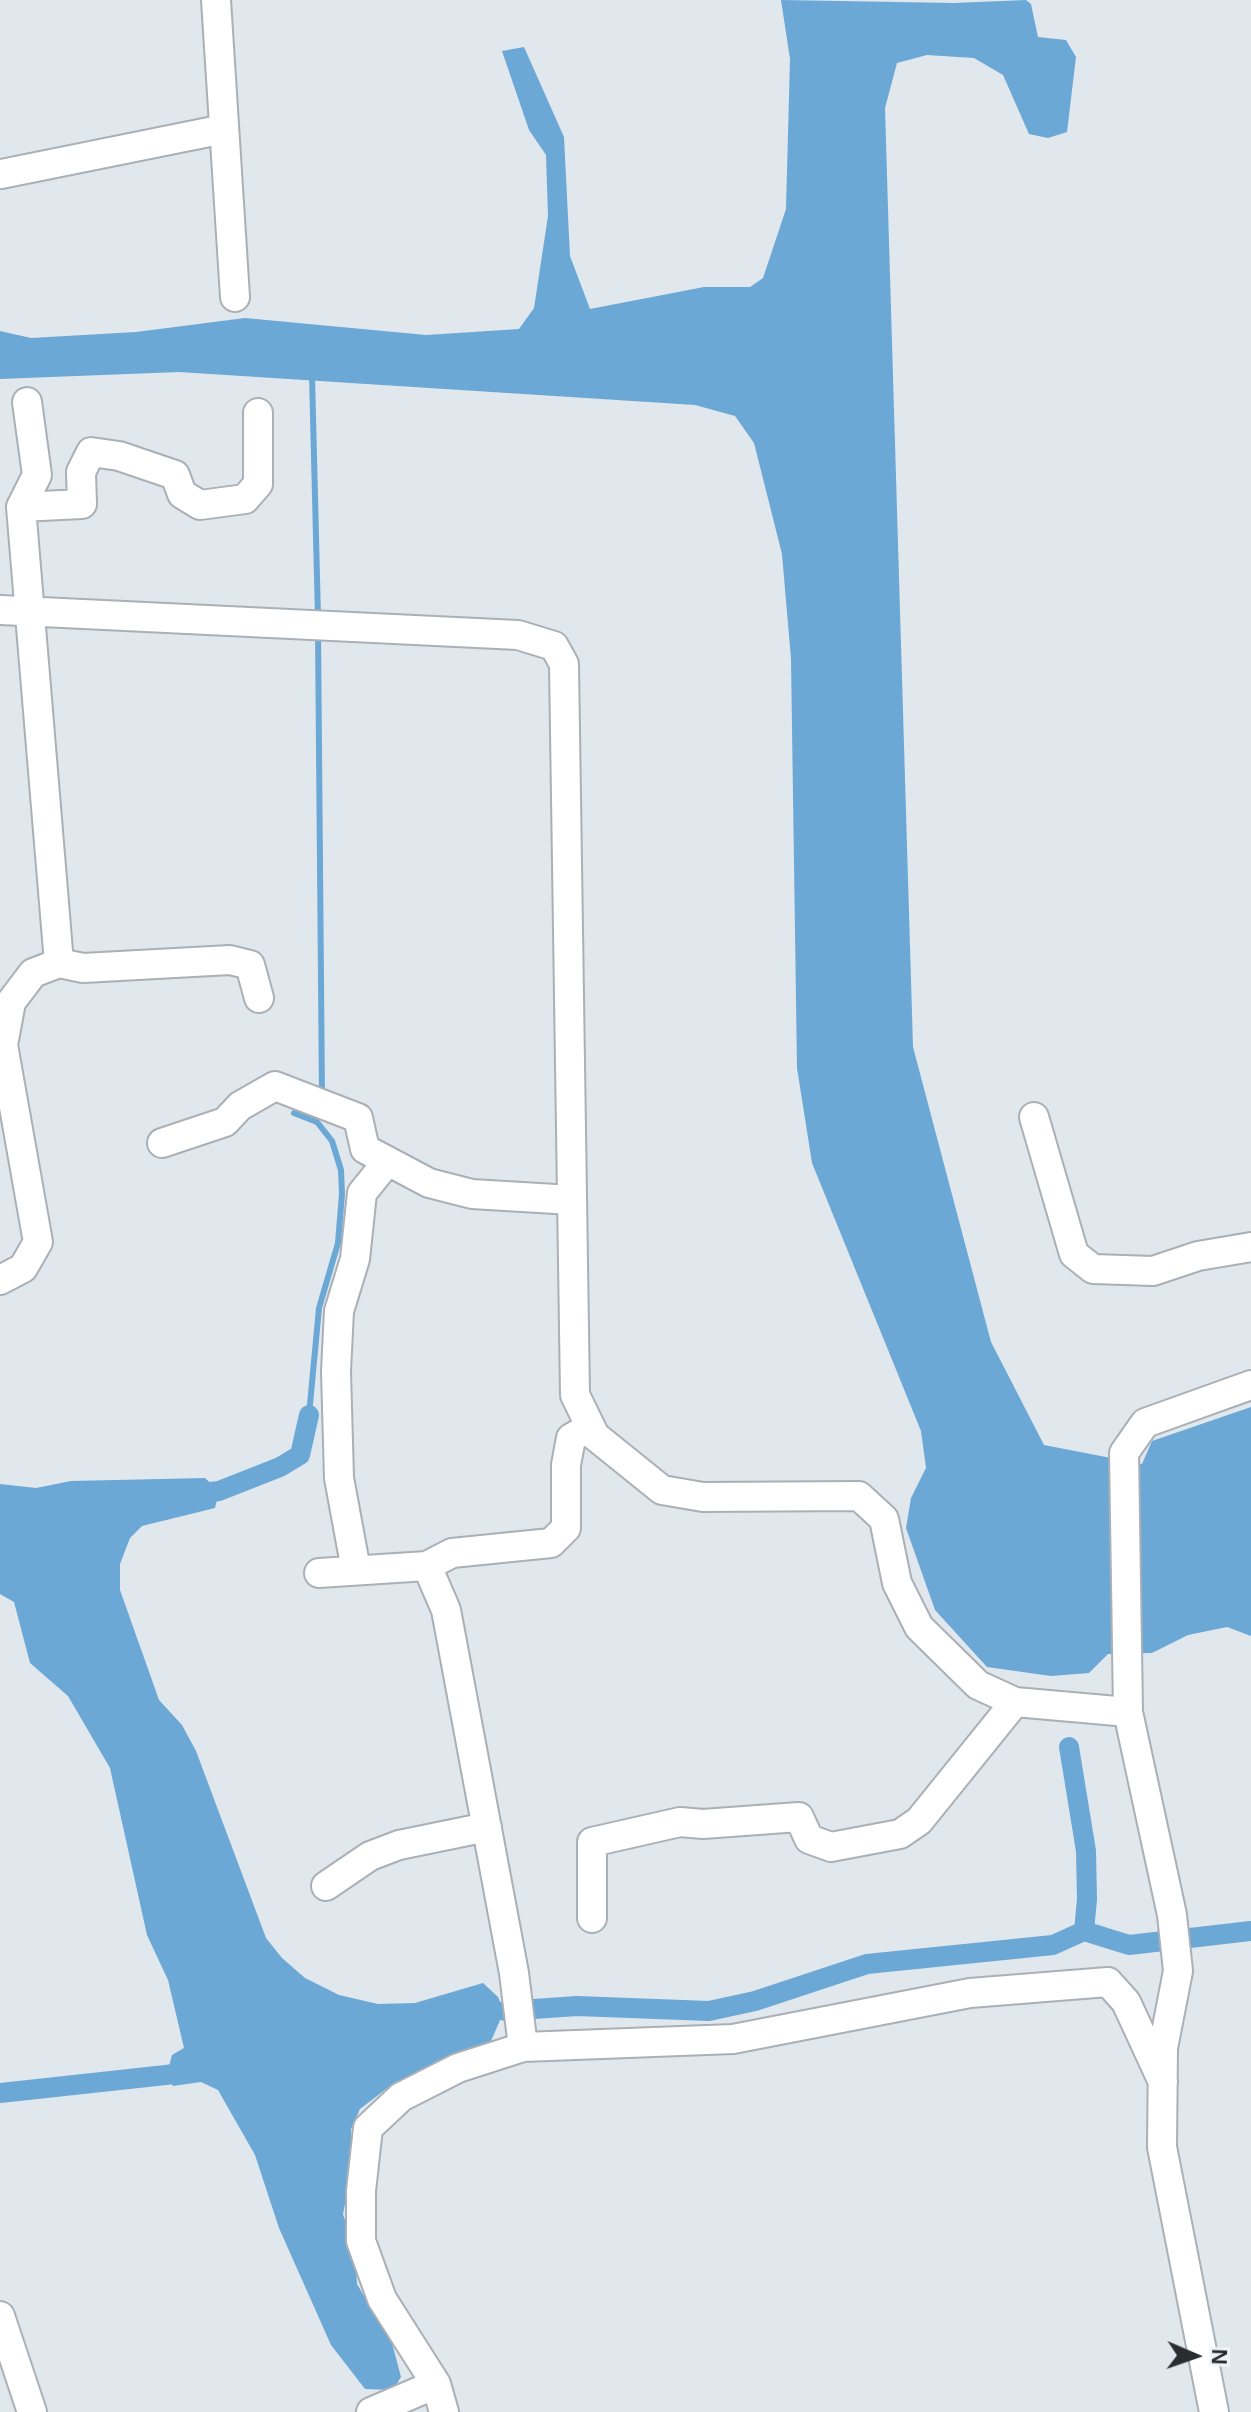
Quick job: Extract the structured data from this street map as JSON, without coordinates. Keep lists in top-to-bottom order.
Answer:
{
  "north": "right"
}
